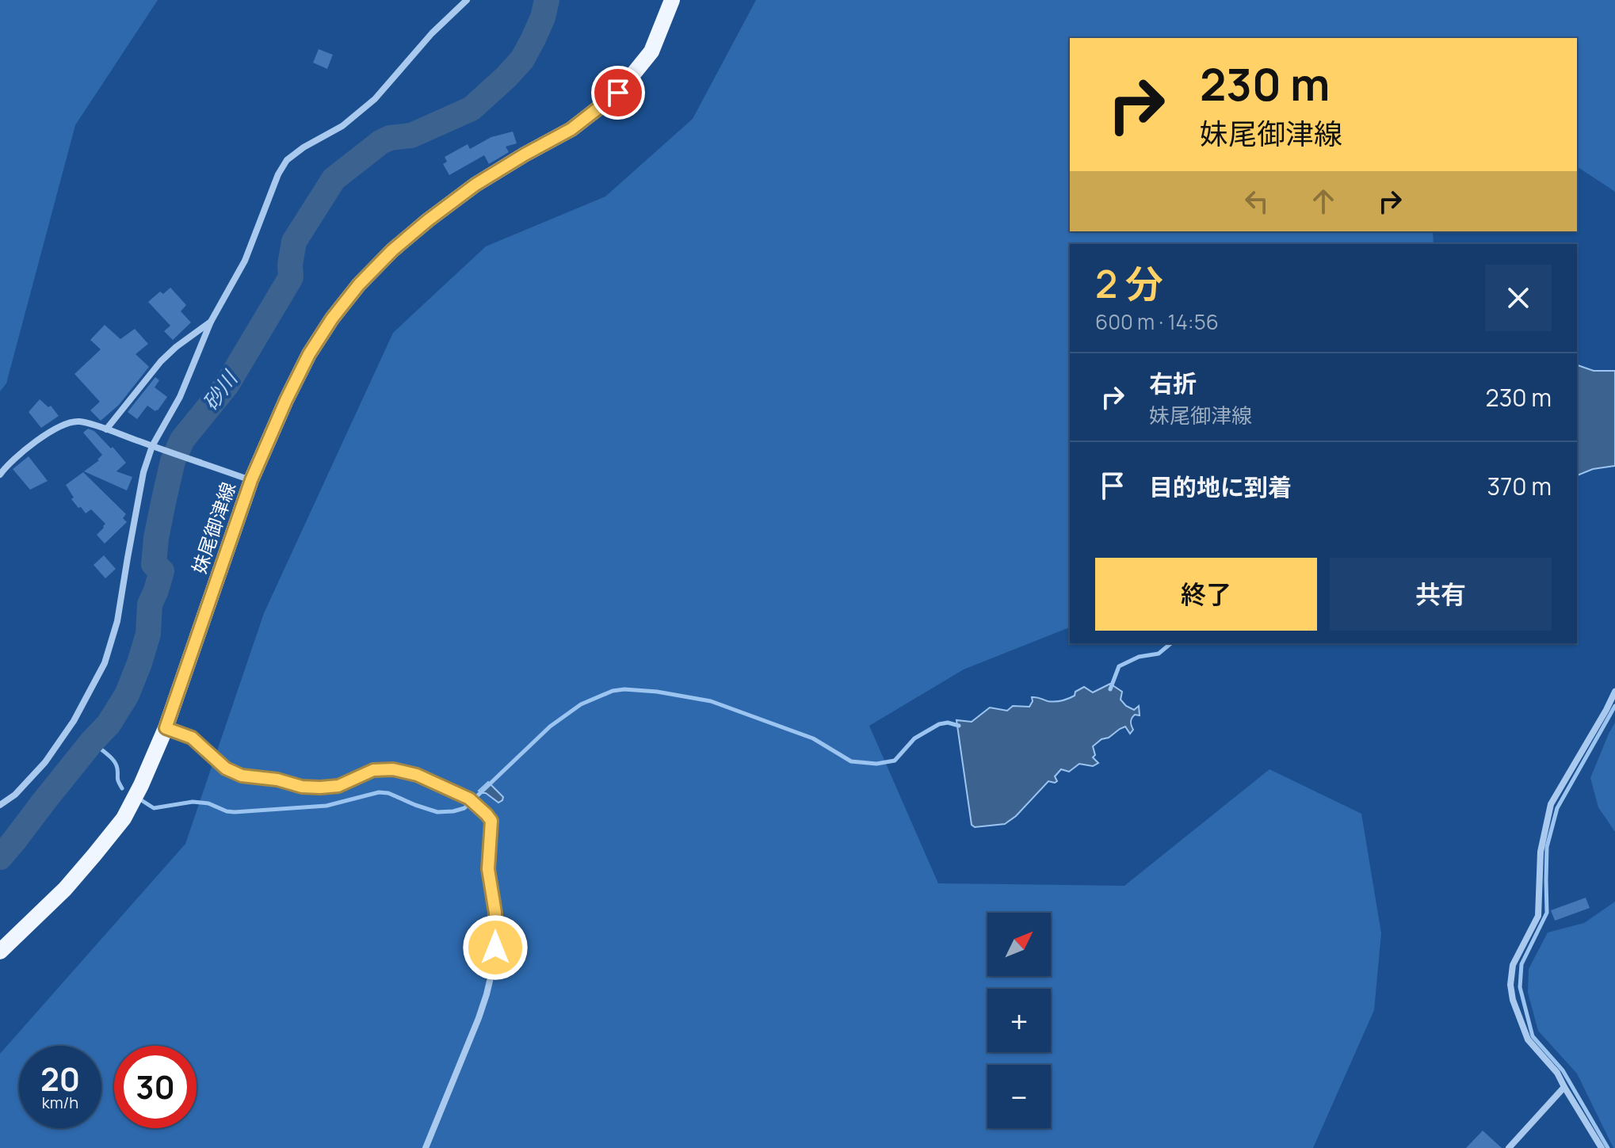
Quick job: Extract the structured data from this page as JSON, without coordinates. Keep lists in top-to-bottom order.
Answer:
{
  "streets": {
    "main road": ["妹尾御津線"]
  },
  "water": ["砂川"],
  "north": "top right",
  "page": {
    "turn": ["230 m", "妹尾御津線"],
    "heading": ["2 分", "600 m · 14:56"],
    "list": [
      {
        "name": "右折",
        "note": "妹尾御津線",
        "value": "230 m"
      },
      {
        "name": "目的地に到着",
        "value": "370 m"
      }
    ],
    "buttons": ["終了", "共有"],
    "map_buttons": ["+", "−"],
    "speed": "20 km/h",
    "limit": "30"
  }
}
